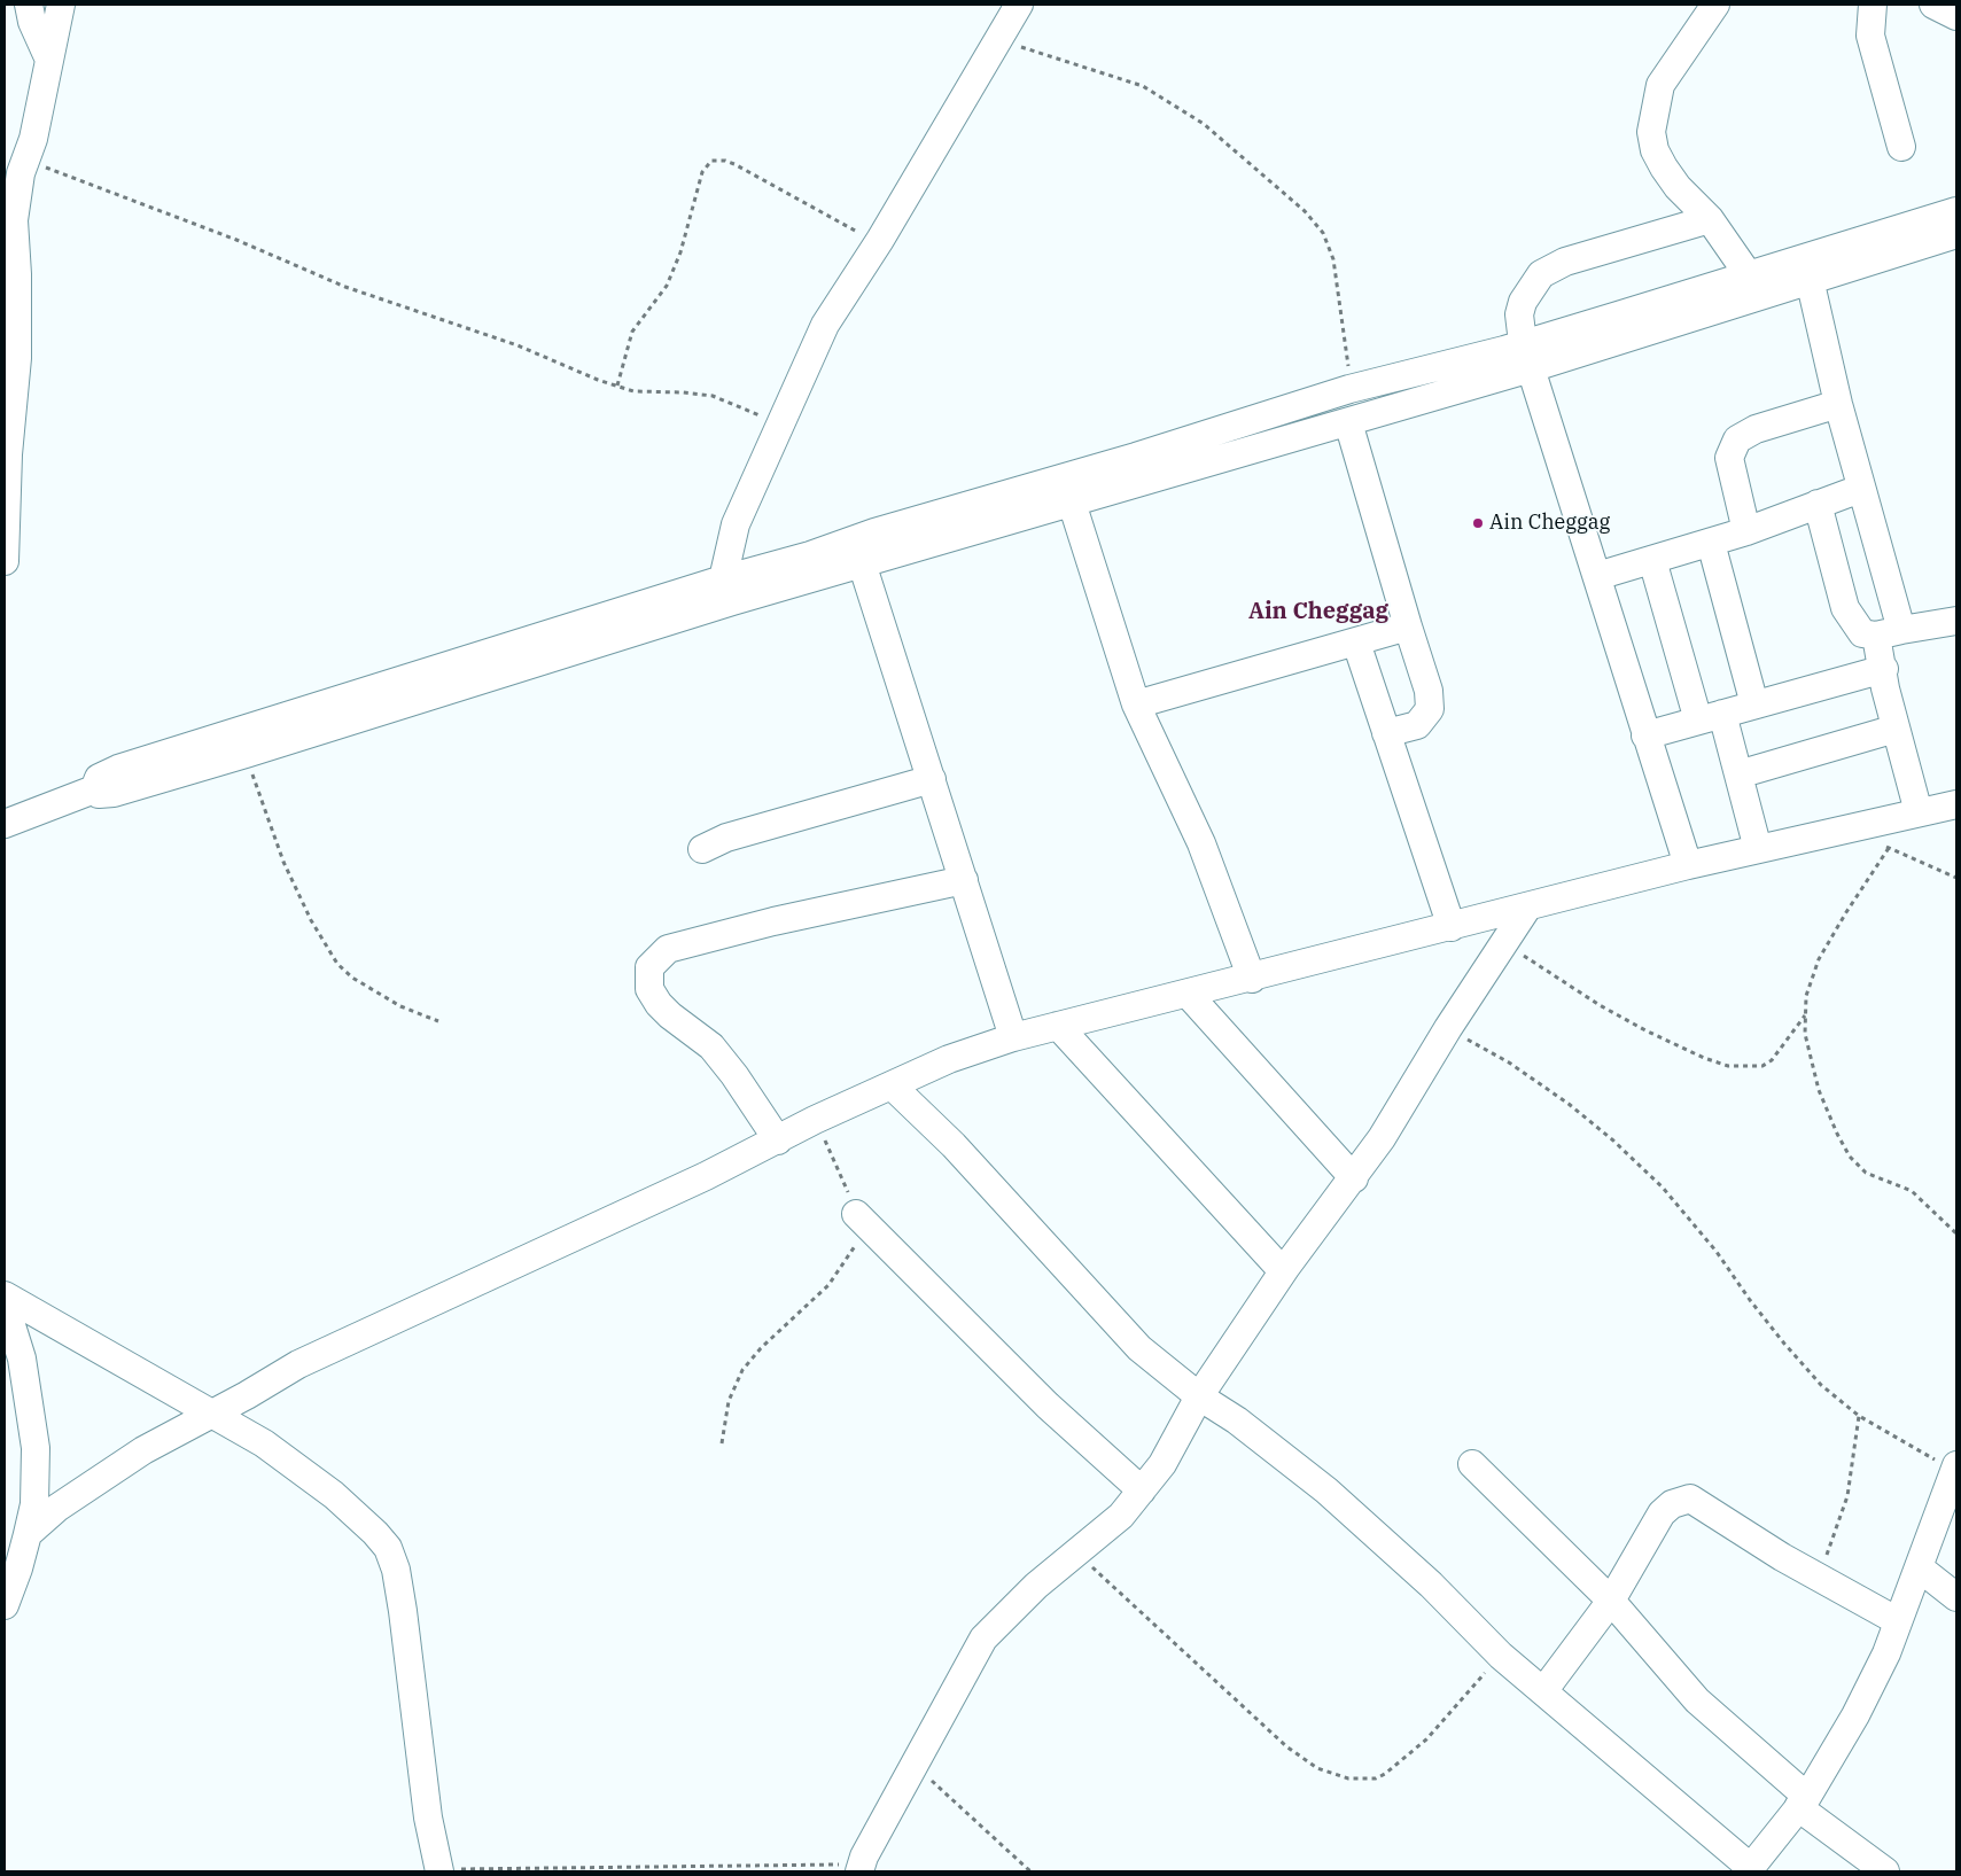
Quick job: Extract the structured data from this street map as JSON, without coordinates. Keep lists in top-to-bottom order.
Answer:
{
  "districts": ["Ain Cheggag"],
  "places": ["Ain Cheggag"]
}
